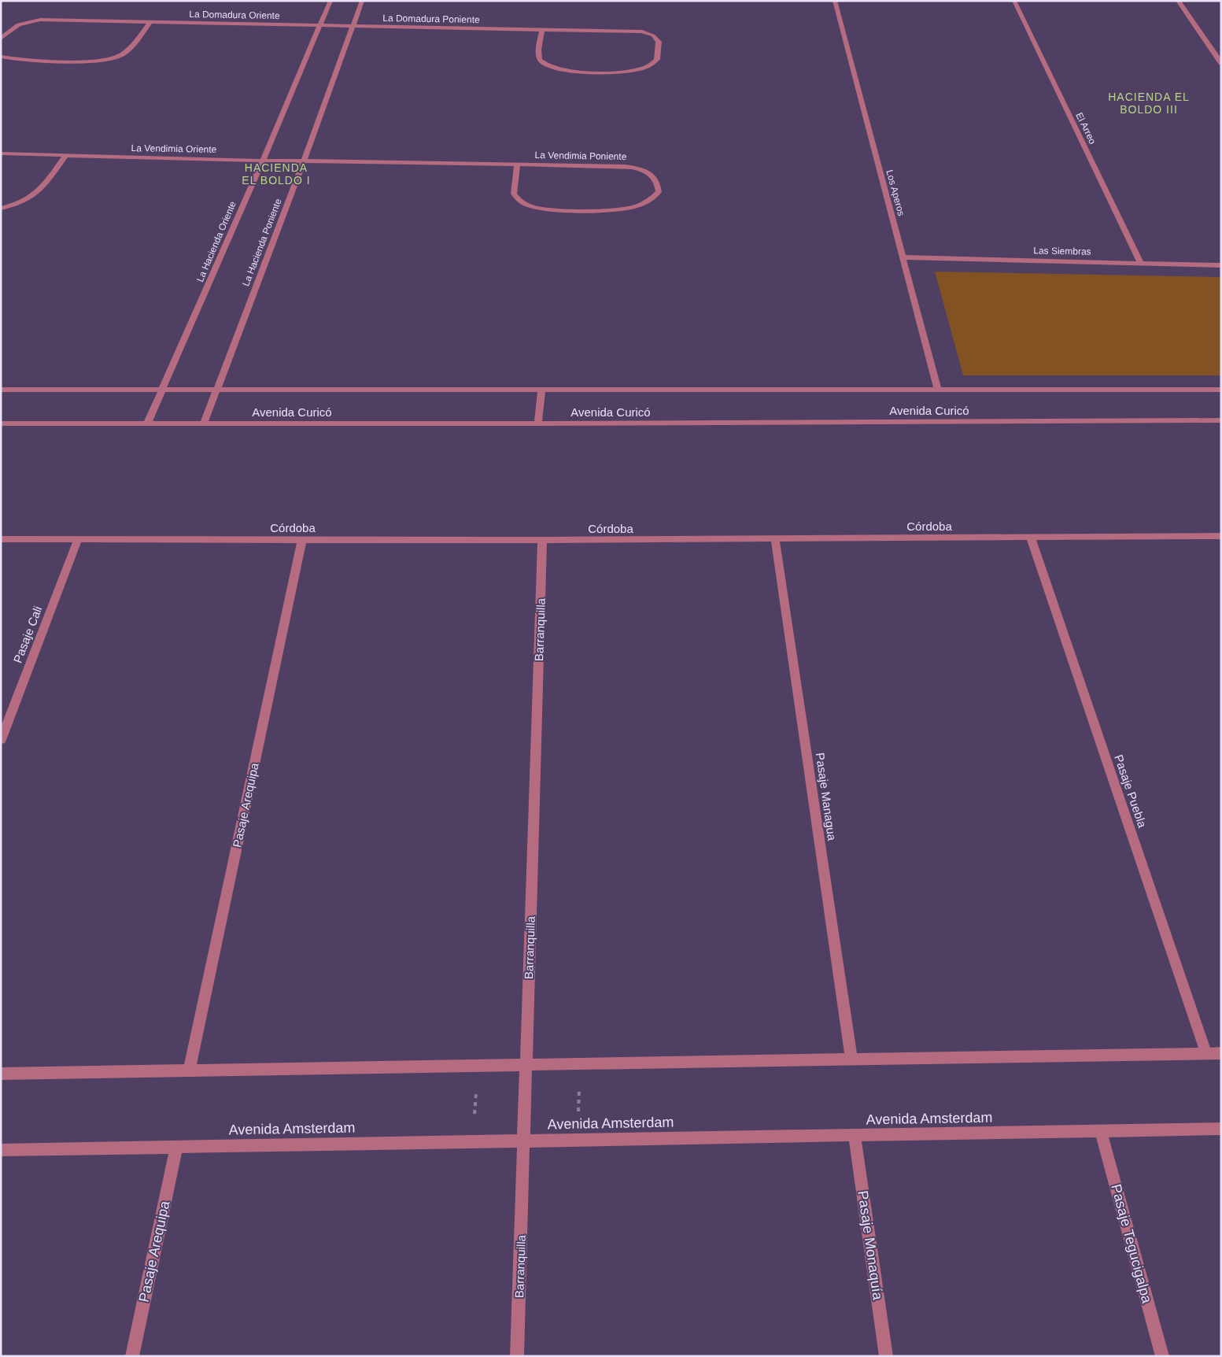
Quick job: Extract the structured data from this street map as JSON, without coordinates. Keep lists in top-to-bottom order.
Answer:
{
  "streets": {
    "street": [
      "La Domadura Oriente",
      "La Domadura Poniente",
      "El Arreo",
      "La Vendimia Oriente",
      "La Vendimia Poniente",
      "Los Aperos",
      "La Hacienda Oriente",
      "La Hacienda Poniente",
      "Las Siembras",
      "Avenida Curicó",
      "Córdoba",
      "Barranquilla",
      "Pasaje Cali",
      "Pasaje Puebla",
      "Pasaje Managua",
      "Pasaje Arequipa",
      "Avenida Amsterdam",
      "Pasaje Tegucigalpa",
      "Pasaje Monaquía"
    ]
  },
  "crossings": [
    ["La Domadura Oriente", "La Domadura Poniente"],
    ["La Domadura Oriente", "La Hacienda Oriente"],
    ["La Domadura Poniente", "La Hacienda Oriente"],
    ["La Domadura Poniente", "La Hacienda Poniente"],
    ["El Arreo", "Las Siembras"],
    ["La Vendimia Oriente", "La Vendimia Poniente"],
    ["La Vendimia Oriente", "La Hacienda Oriente"],
    ["La Vendimia Poniente", "La Hacienda Poniente"],
    ["Los Aperos", "Las Siembras"],
    ["Los Aperos", "Avenida Curicó"],
    ["La Hacienda Oriente", "Avenida Curicó"],
    ["La Hacienda Poniente", "Avenida Curicó"],
    ["Córdoba", "Barranquilla"],
    ["Córdoba", "Pasaje Cali"],
    ["Córdoba", "Pasaje Puebla"],
    ["Córdoba", "Pasaje Managua"],
    ["Córdoba", "Pasaje Arequipa"],
    ["Barranquilla", "Avenida Amsterdam"],
    ["Pasaje Arequipa", "Avenida Amsterdam"],
    ["Avenida Amsterdam", "Pasaje Tegucigalpa"],
    ["Avenida Amsterdam", "Pasaje Monaquía"]
  ],
  "districts": ["HACIENDA EL BOLDO III", "HACIENDA EL BOLDO I"]
}
